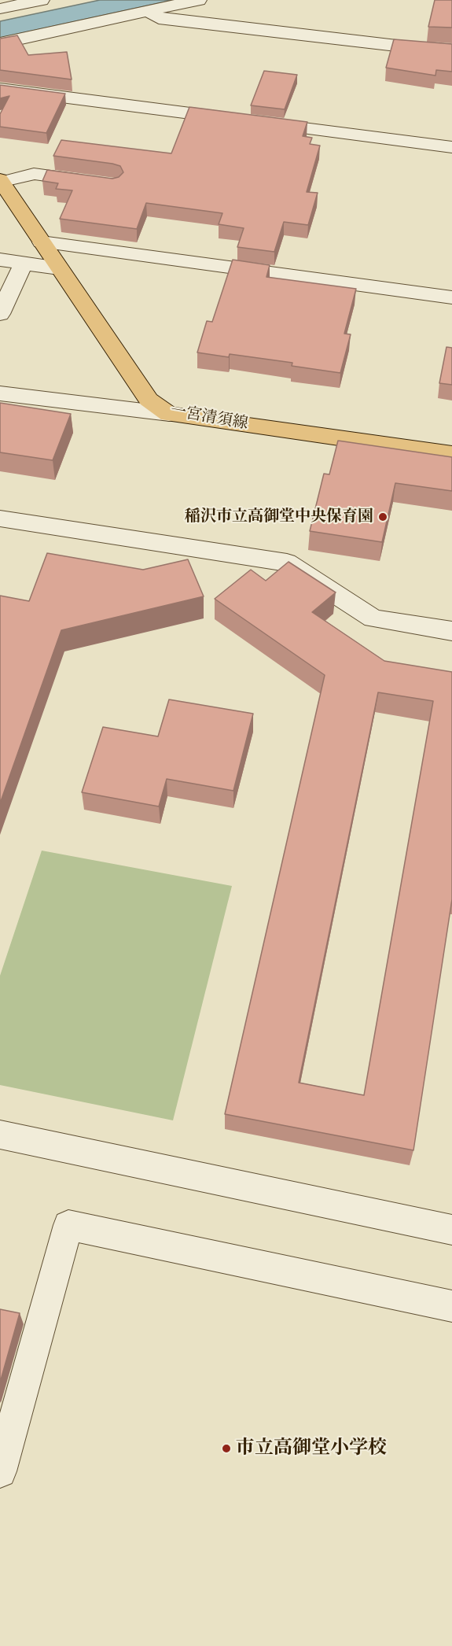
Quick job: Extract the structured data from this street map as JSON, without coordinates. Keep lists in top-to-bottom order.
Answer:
{
  "streets": {
    "main road": ["一宮清須線"]
  },
  "places": ["稲沢市立高御堂中央保育園", "市立高御堂小学校"]
}
